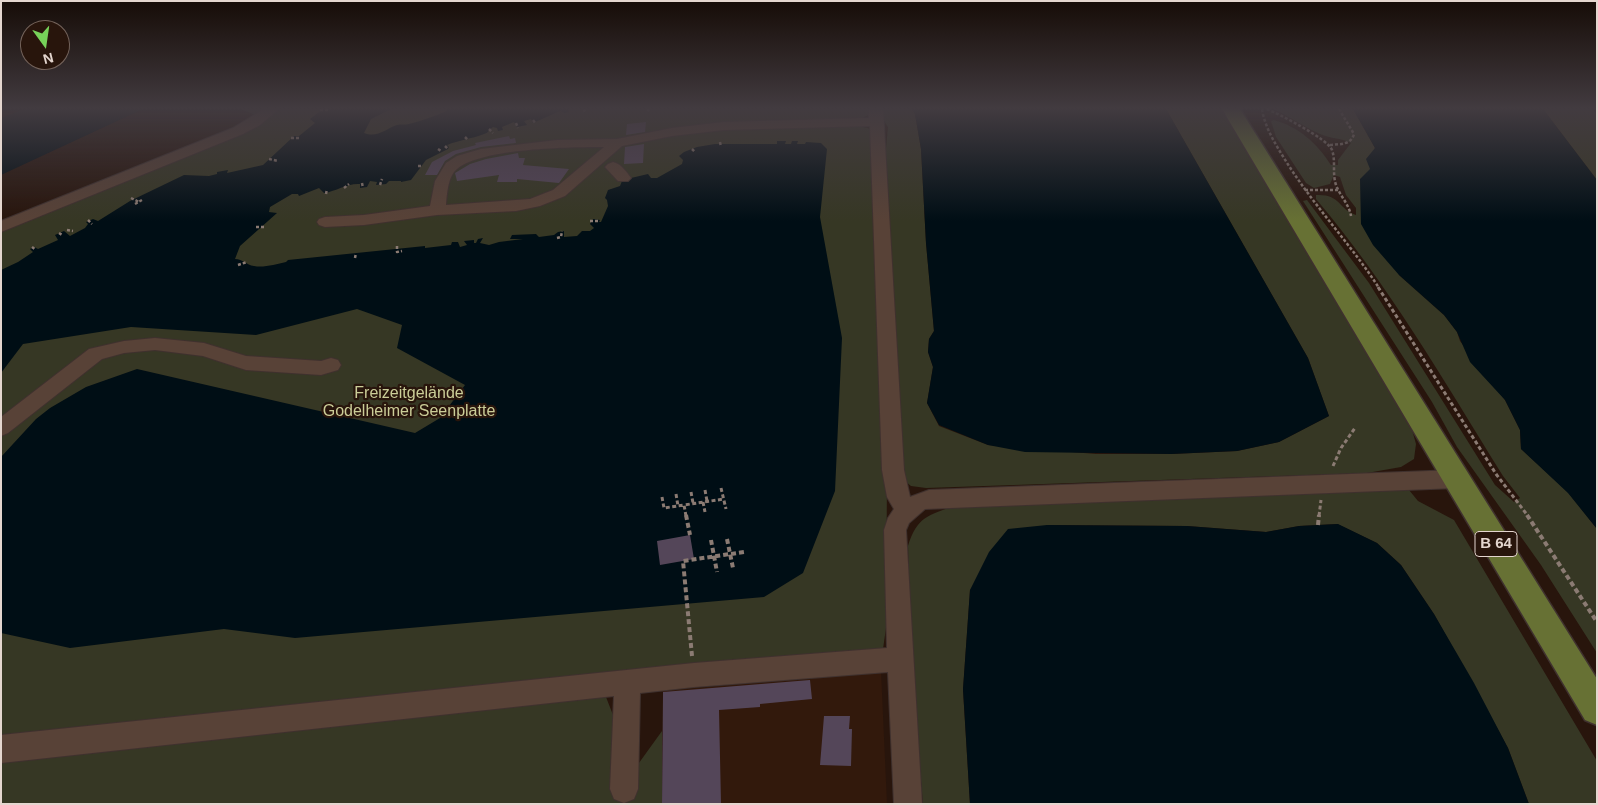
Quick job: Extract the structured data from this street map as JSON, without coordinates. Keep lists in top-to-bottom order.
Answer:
{
  "streets": {
    "main road": ["B 64"]
  },
  "parks": ["Freizeitgelände Godelheimer Seenplatte"],
  "north": "bottom"
}
